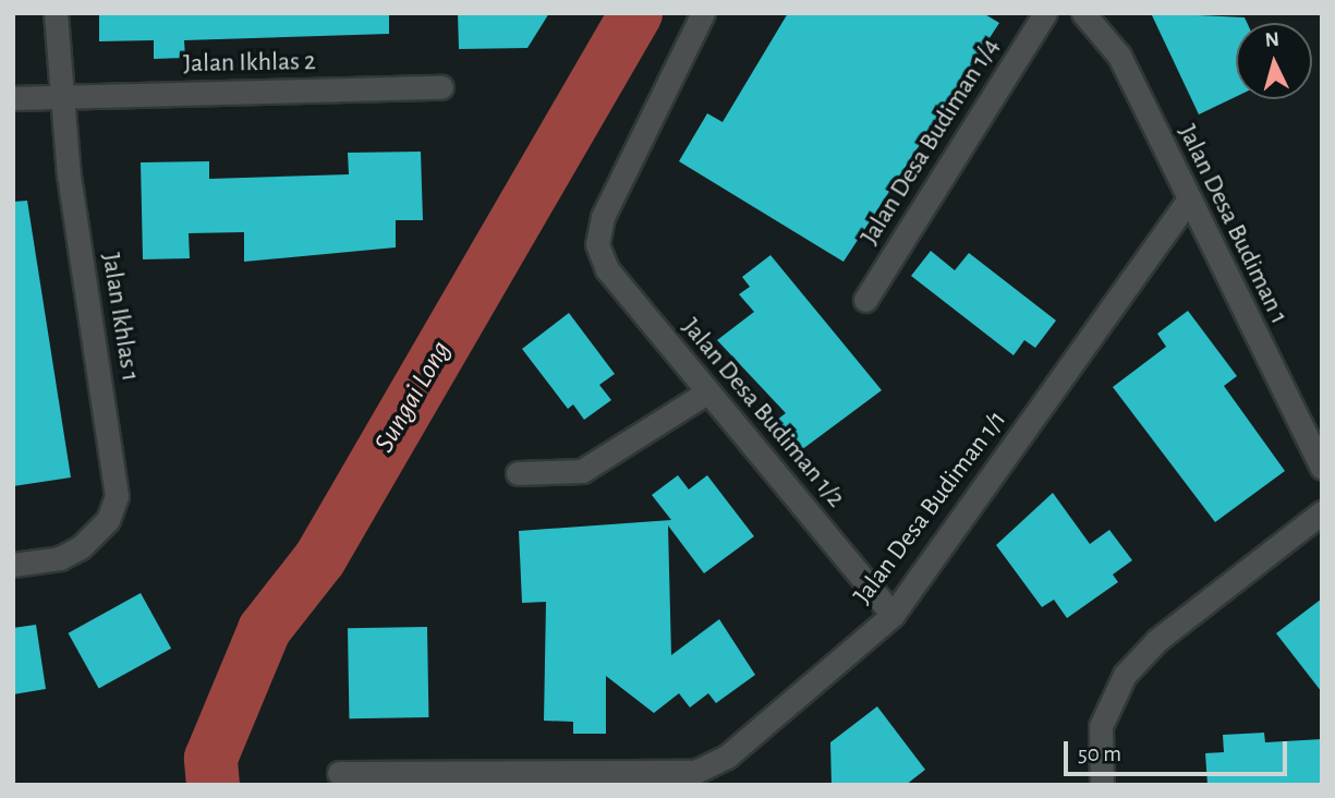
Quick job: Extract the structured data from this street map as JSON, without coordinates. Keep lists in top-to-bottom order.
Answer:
{
  "streets": {
    "street": [
      "Jalan Ikhlas 2",
      "Jalan Desa Budiman 1/4",
      "Jalan Desa Budiman 1",
      "Jalan Ikhlas 1",
      "Jalan Desa Budiman 1/2",
      "Jalan Desa Budiman 1/1"
    ]
  },
  "crossings": [
    ["Jalan Ikhlas 2", "Jalan Ikhlas 1"],
    ["Jalan Desa Budiman 1", "Jalan Desa Budiman 1/1"],
    ["Jalan Desa Budiman 1/2", "Jalan Desa Budiman 1/1"]
  ],
  "water": ["Sungai Long"],
  "scale_bar": "50 m",
  "north": "top"
}
